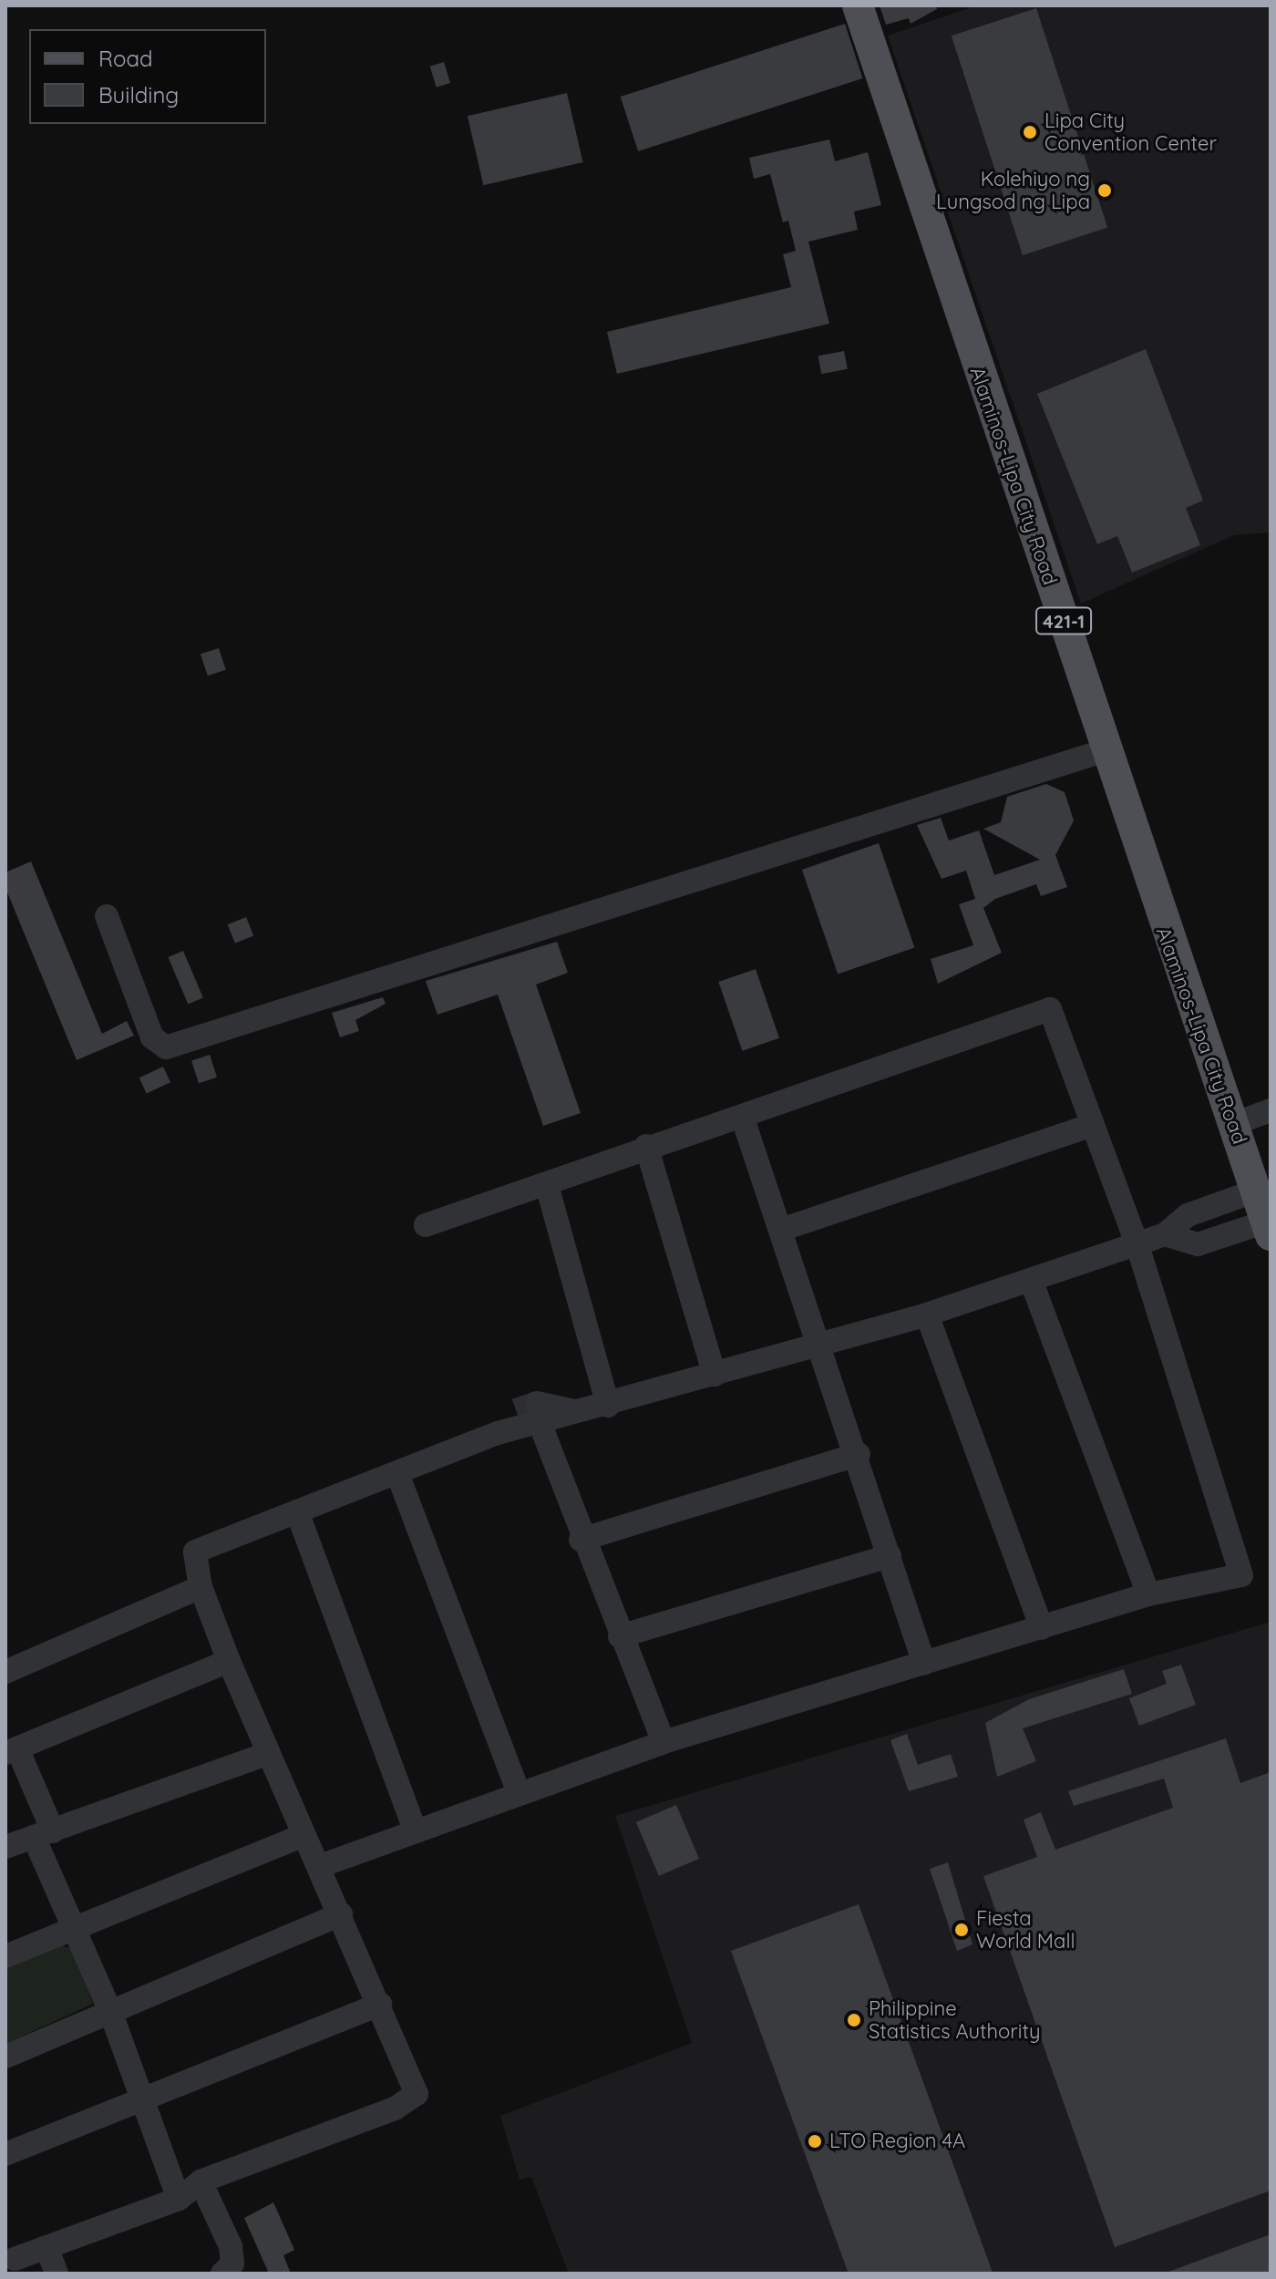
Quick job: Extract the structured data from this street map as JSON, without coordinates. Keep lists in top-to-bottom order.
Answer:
{
  "streets": {
    "main road": ["Alaminos-Lipa City Road", "421-1"]
  },
  "places": [
    "Lipa City Convention Center",
    "Kolehiyo ng Lungsod ng Lipa",
    "Fiesta World Mall",
    "Philippine Statistics Authority",
    "LTO Region 4A"
  ],
  "legend": ["Road", "Building"]
}
